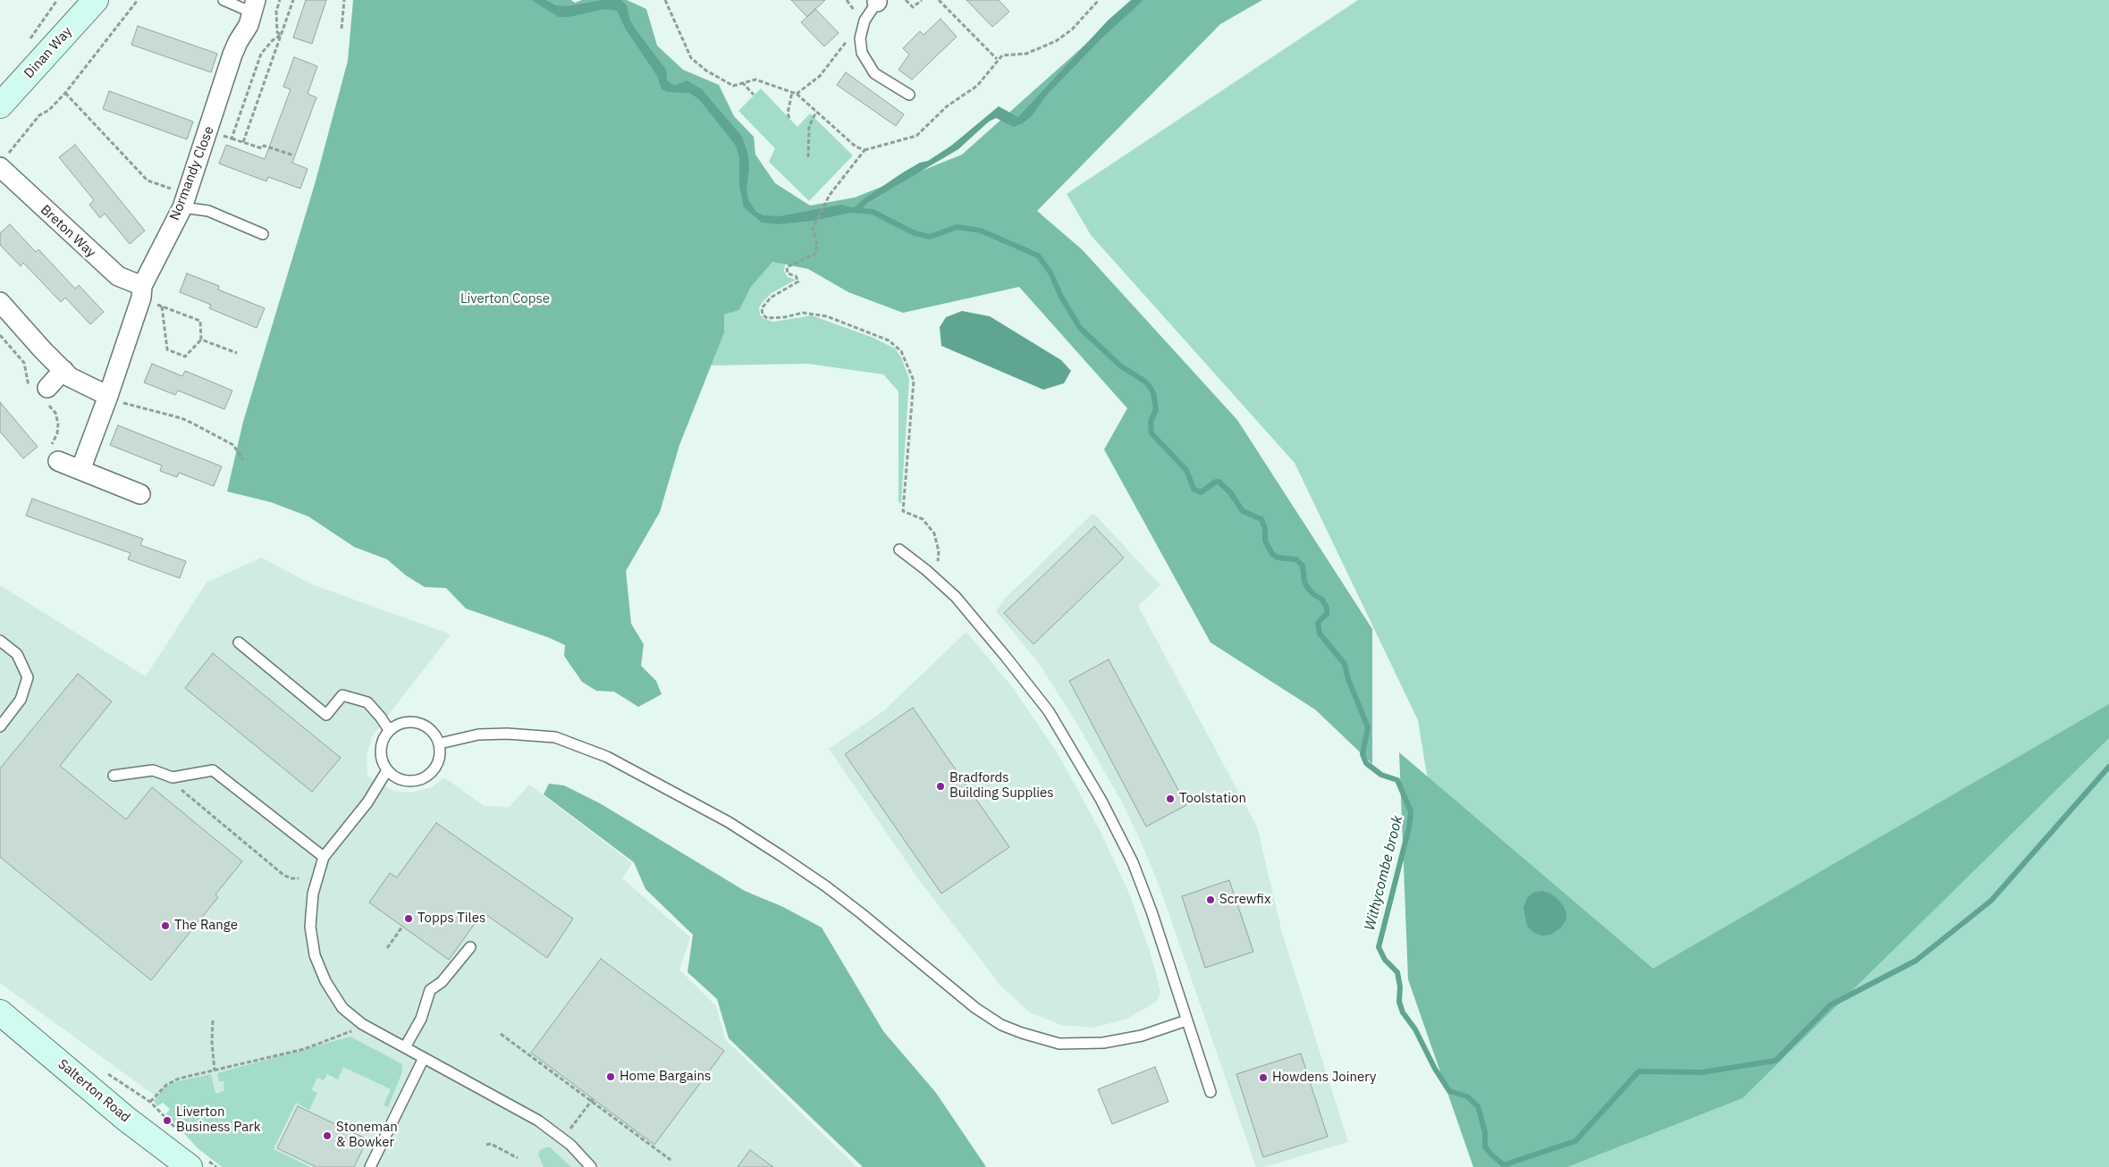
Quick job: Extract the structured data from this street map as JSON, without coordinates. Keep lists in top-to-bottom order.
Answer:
{
  "streets": {
    "main road": ["Dinan Way", "Salterton Road"],
    "street": ["Normandy Close", "Breton Way"]
  },
  "crossings": [
    ["Normandy Close", "Breton Way"]
  ],
  "water": ["Withycombe brook"],
  "parks": ["Liverton Copse"],
  "places": [
    "Bradfords Building Supplies",
    "Toolstation",
    "Screwfix",
    "Topps Tiles",
    "The Range",
    "Home Bargains",
    "Howdens Joinery",
    "Liverton Business Park",
    "Stoneman & Bowker"
  ]
}
